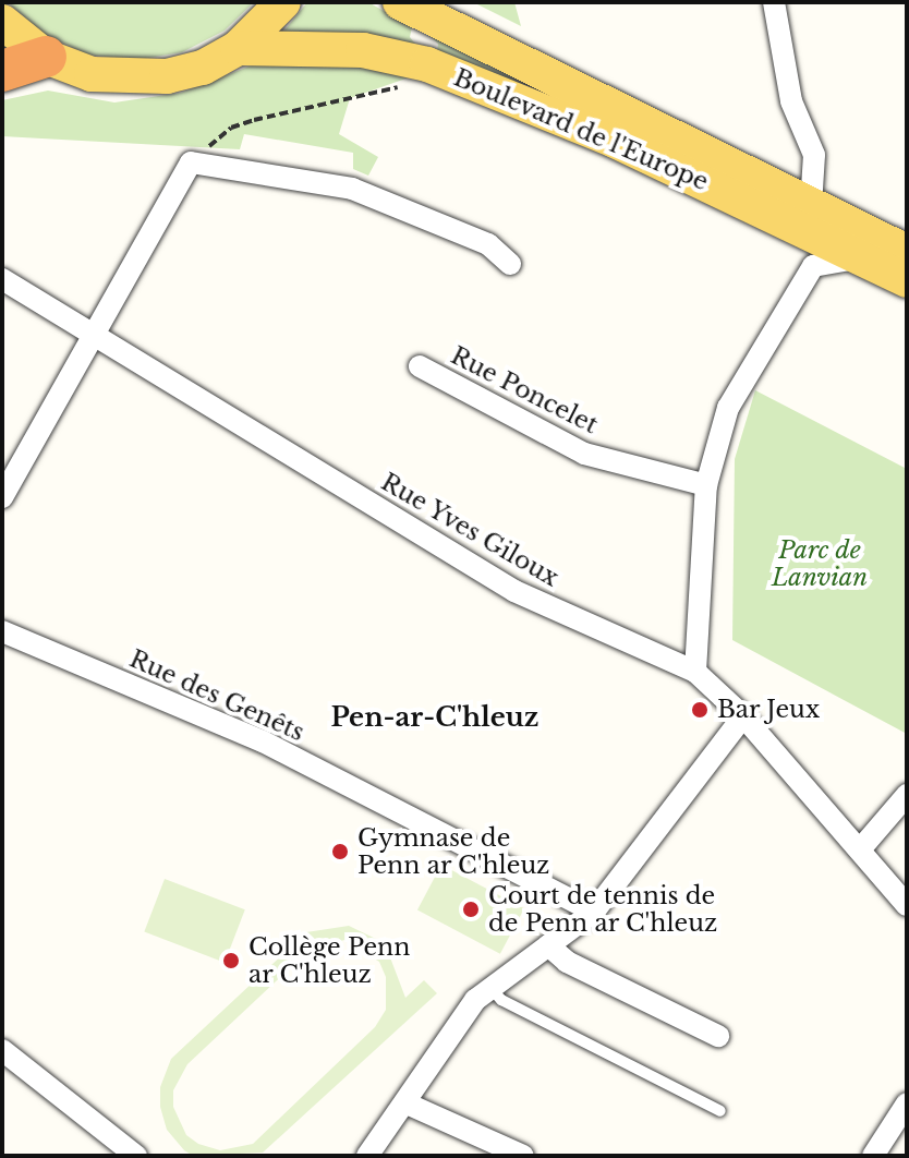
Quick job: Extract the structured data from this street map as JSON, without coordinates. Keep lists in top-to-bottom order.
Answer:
{
  "streets": {
    "main road": ["Boulevard de l'Europe"],
    "street": ["Rue Poncelet", "Rue Yves Giloux", "Rue des Genêts"]
  },
  "districts": ["Pen-ar-C'hleuz"],
  "parks": ["Parc de Lanvian"],
  "places": [
    "Bar Jeux",
    "Gymnase de Penn ar C'hleuz",
    "Court de tennis de de Penn ar C'hleuz",
    "Collège Penn ar C'hleuz"
  ]
}
